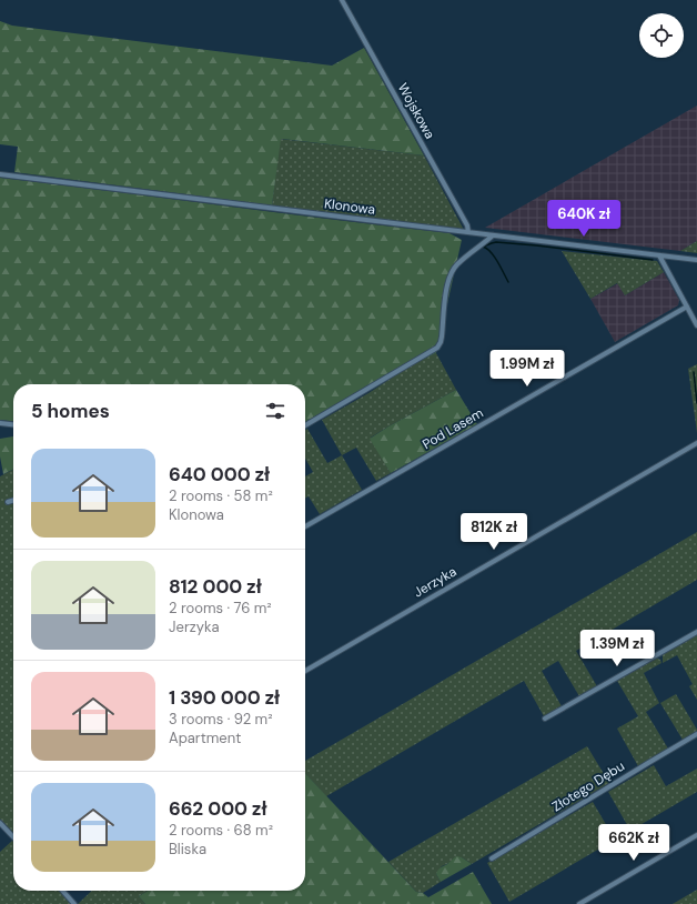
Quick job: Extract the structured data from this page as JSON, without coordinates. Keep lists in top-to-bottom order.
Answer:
{
  "streets": {
    "street": [
      "Wojskowa",
      "Klonowa",
      "Pod Lasem",
      "Jerzyka",
      "Złotego Dębu"
    ]
  },
  "crossings": [
    ["Wojskowa", "Klonowa"]
  ],
  "page": {
    "price": [
      "640K zł",
      "1.99M zł",
      "812K zł",
      "1.39M zł",
      "662K zł"
    ],
    "heading": "5 homes",
    "list": [
      {
        "name": "640 000 zł",
        "note": "2 rooms · 58 m² · Klonowa"
      },
      {
        "name": "812 000 zł",
        "note": "2 rooms · 76 m² · Jerzyka"
      },
      {
        "name": "1 390 000 zł",
        "note": "3 rooms · 92 m² · Apartment"
      },
      {
        "name": "662 000 zł",
        "note": "2 rooms · 68 m² · Bliska"
      }
    ]
  }
}
